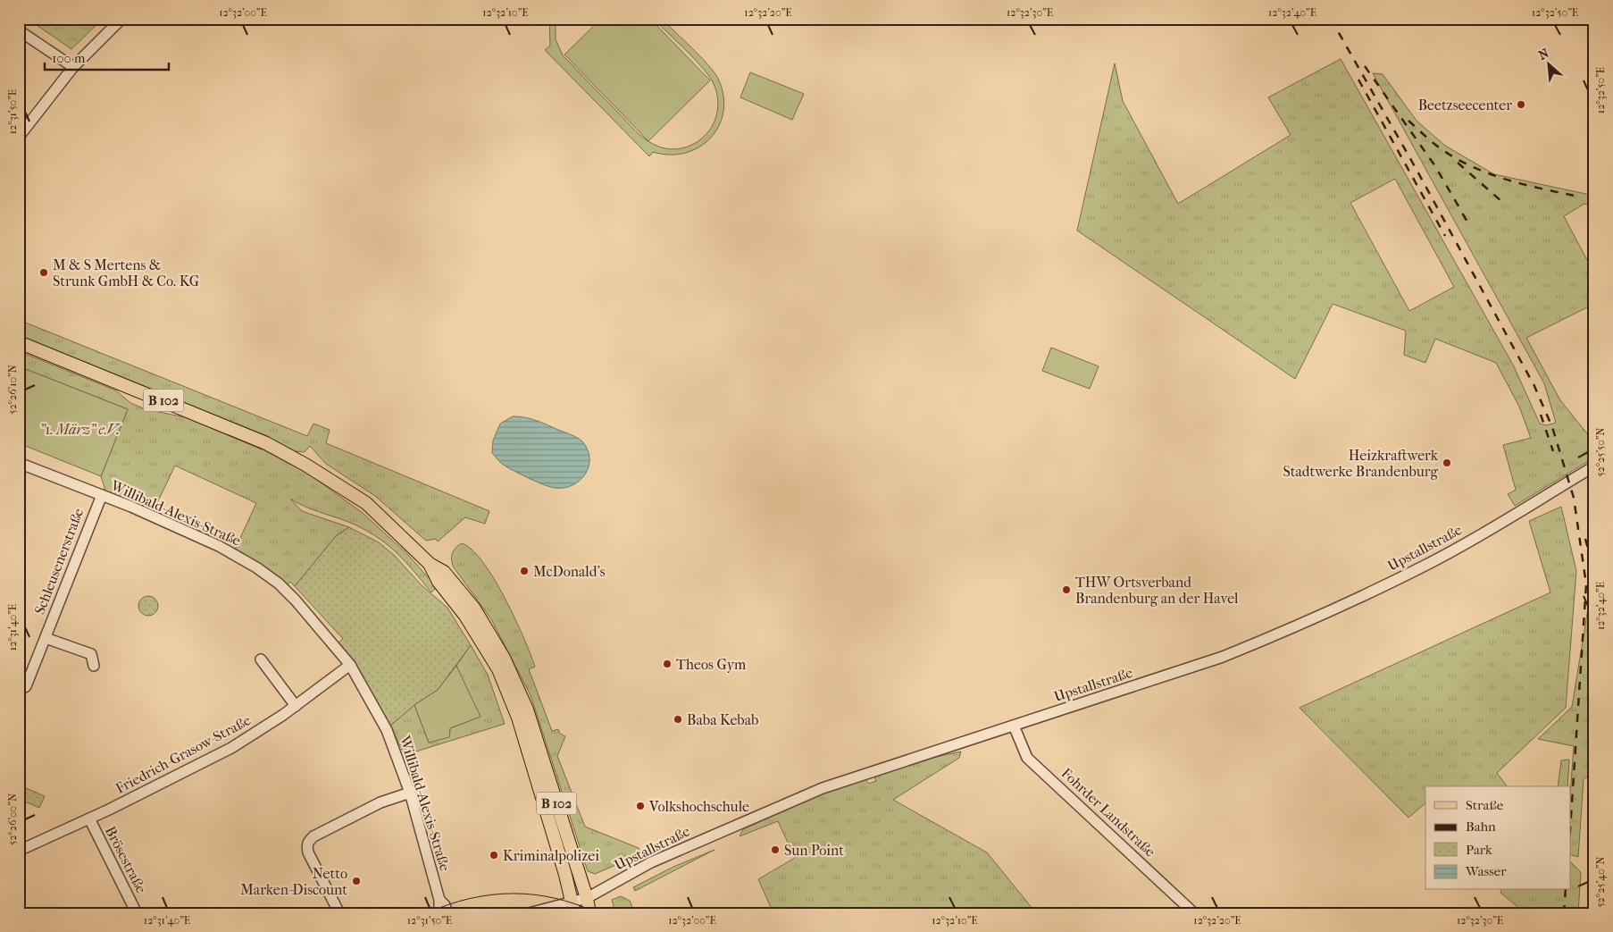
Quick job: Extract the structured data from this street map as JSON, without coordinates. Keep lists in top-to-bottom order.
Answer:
{
  "streets": {
    "main road": ["B 102"],
    "street": [
      "Willibald-Alexis-Straße",
      "Upstallstraße",
      "Schleusenerstraße",
      "Friedrich-Grasow-Straße",
      "Fohrder Landstraße",
      "Brösestraße"
    ]
  },
  "crossings": [
    ["B 102", "Upstallstraße"],
    ["Willibald-Alexis-Straße", "Schleusenerstraße"],
    ["Willibald-Alexis-Straße", "Friedrich-Grasow-Straße"],
    ["Upstallstraße", "Fohrder Landstraße"],
    ["Friedrich-Grasow-Straße", "Brösestraße"]
  ],
  "parks": ["\"1. März\" e.V."],
  "places": [
    "Beetzseecenter",
    "M & S Mertens & Strunk GmbH & Co. KG",
    "Heizkraftwerk Stadtwerke Brandenburg",
    "McDonald's",
    "THW Ortsverband Brandenburg an der Havel",
    "Theos Gym",
    "Baba Kebab",
    "Volkshochschule",
    "Sun Point",
    "Kriminalpolizei",
    "Netto Marken-Discount"
  ],
  "legend": [
    "Straße",
    "Bahn",
    "Park",
    "Wasser"
  ],
  "scale_bar": "100 m",
  "north": "top left",
  "coordinates": [
    "12°32'00\"E",
    "12°32'10\"E",
    "12°32'20\"E",
    "12°32'30\"E",
    "12°32'40\"E",
    "12°32'50\"E",
    "12°31'50\"E",
    "52°26'10\"N",
    "52°25'50\"N",
    "12°31'40\"E",
    "52°26'00\"N",
    "52°25'40\"N"
  ]
}
